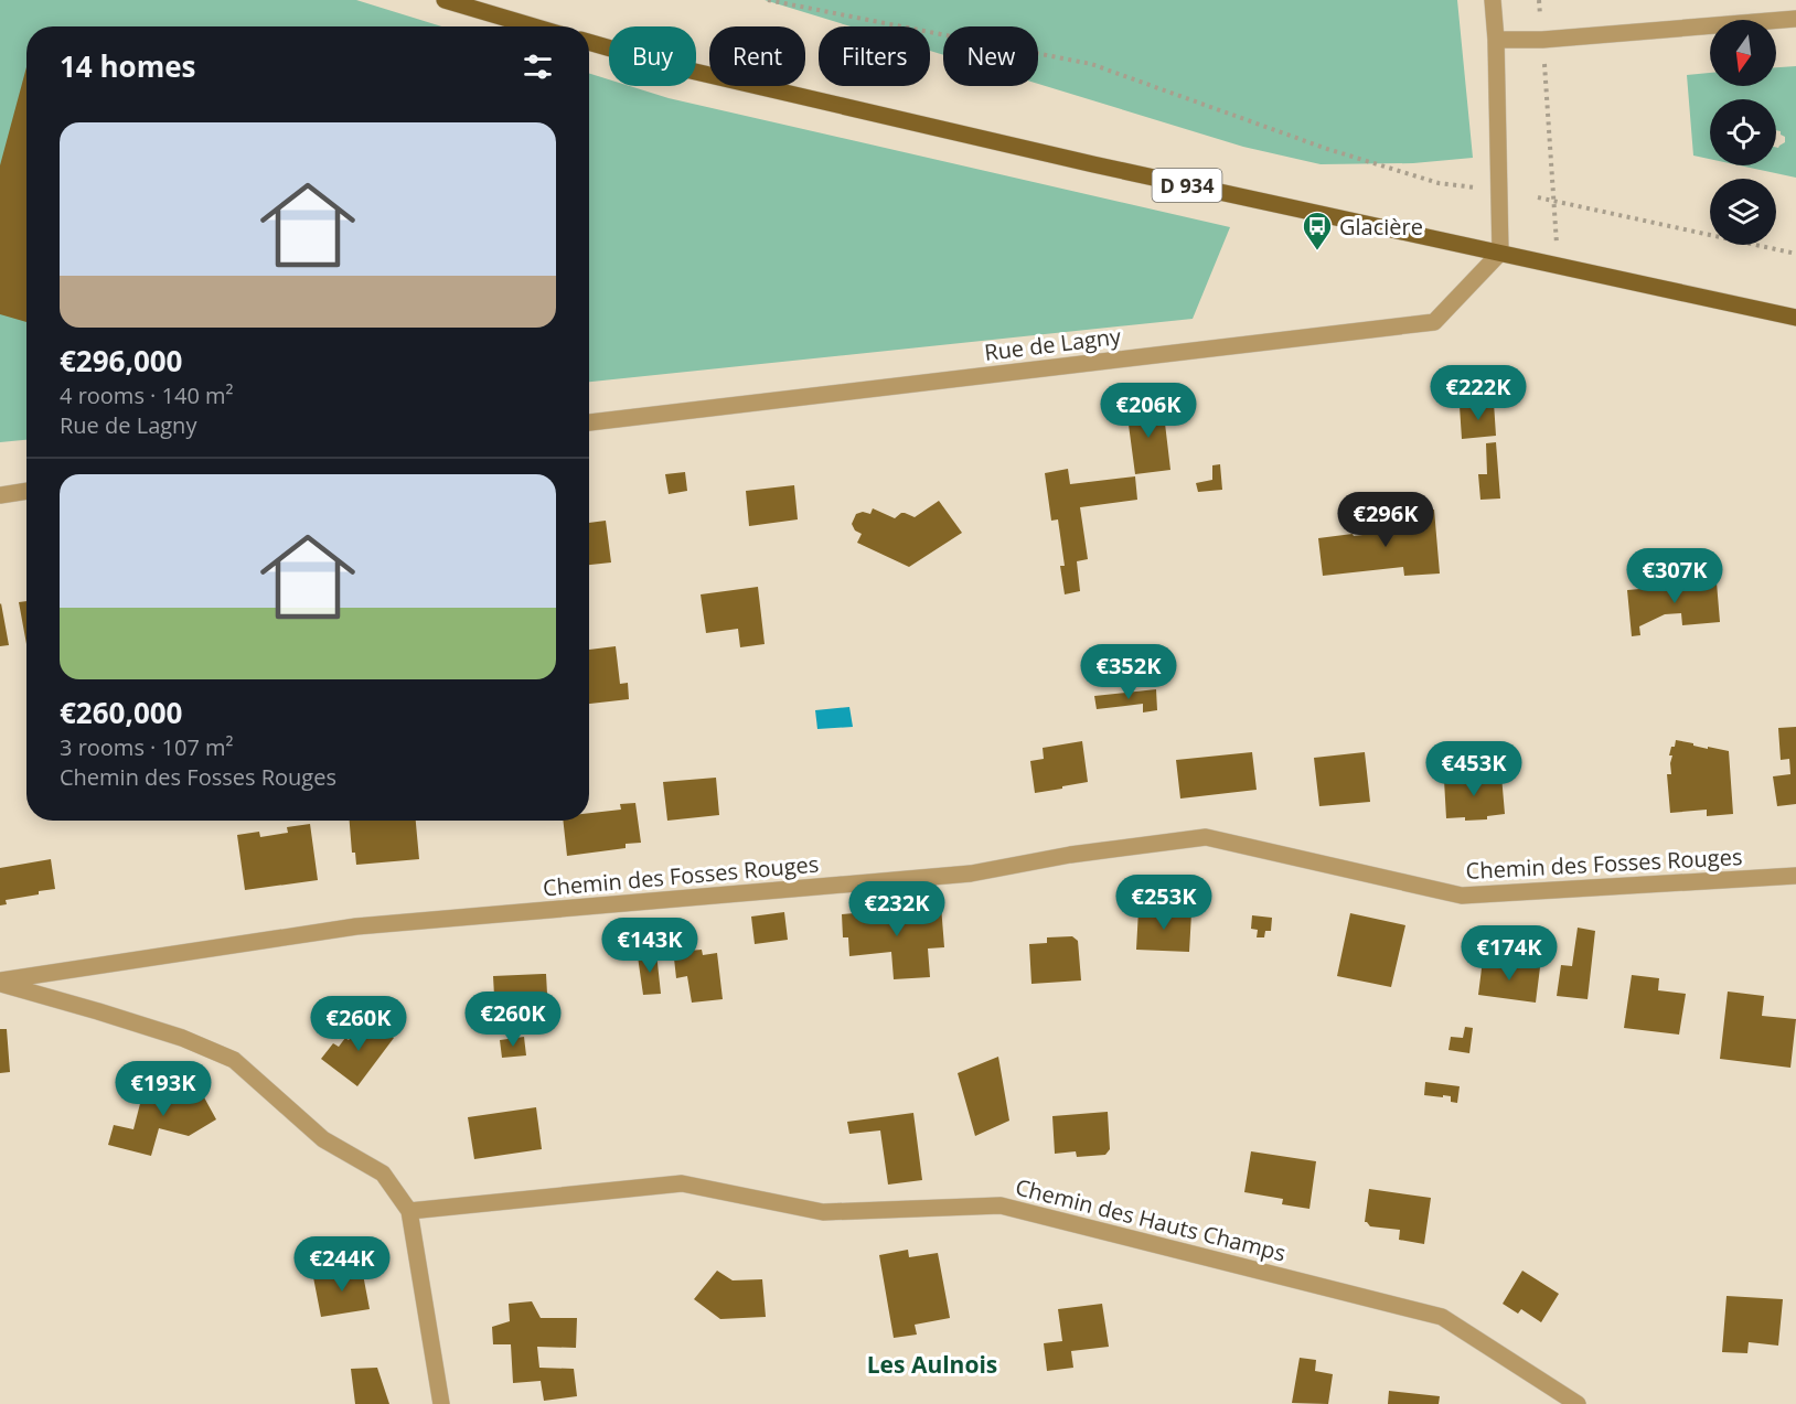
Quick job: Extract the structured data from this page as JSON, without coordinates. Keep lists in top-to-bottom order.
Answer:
{
  "streets": {
    "main road": ["D 934"],
    "street": ["Rue de Lagny", "Chemin des Fosses Rouges", "Chemin des Hauts Champs"]
  },
  "crossings": [
    ["D 934", "Rue de Lagny"]
  ],
  "districts": ["Les Aulnois"],
  "places": {
    "bus stop": ["Glacière"]
  },
  "north": "bottom",
  "page": {
    "chip": [
      "Buy",
      "Rent",
      "Filters",
      "New"
    ],
    "heading": "14 homes",
    "list": [
      {
        "name": "€296,000",
        "note": "4 rooms · 140 m² · Rue de Lagny"
      },
      {
        "name": "€260,000",
        "note": "3 rooms · 107 m² · Chemin des Fosses Rouges"
      }
    ],
    "price": [
      "€222K",
      "€206K",
      "€296K",
      "€307K",
      "€352K",
      "€453K",
      "€253K",
      "€232K",
      "€143K",
      "€174K",
      "€260K",
      "€260K",
      "€193K",
      "€244K"
    ]
  }
}
